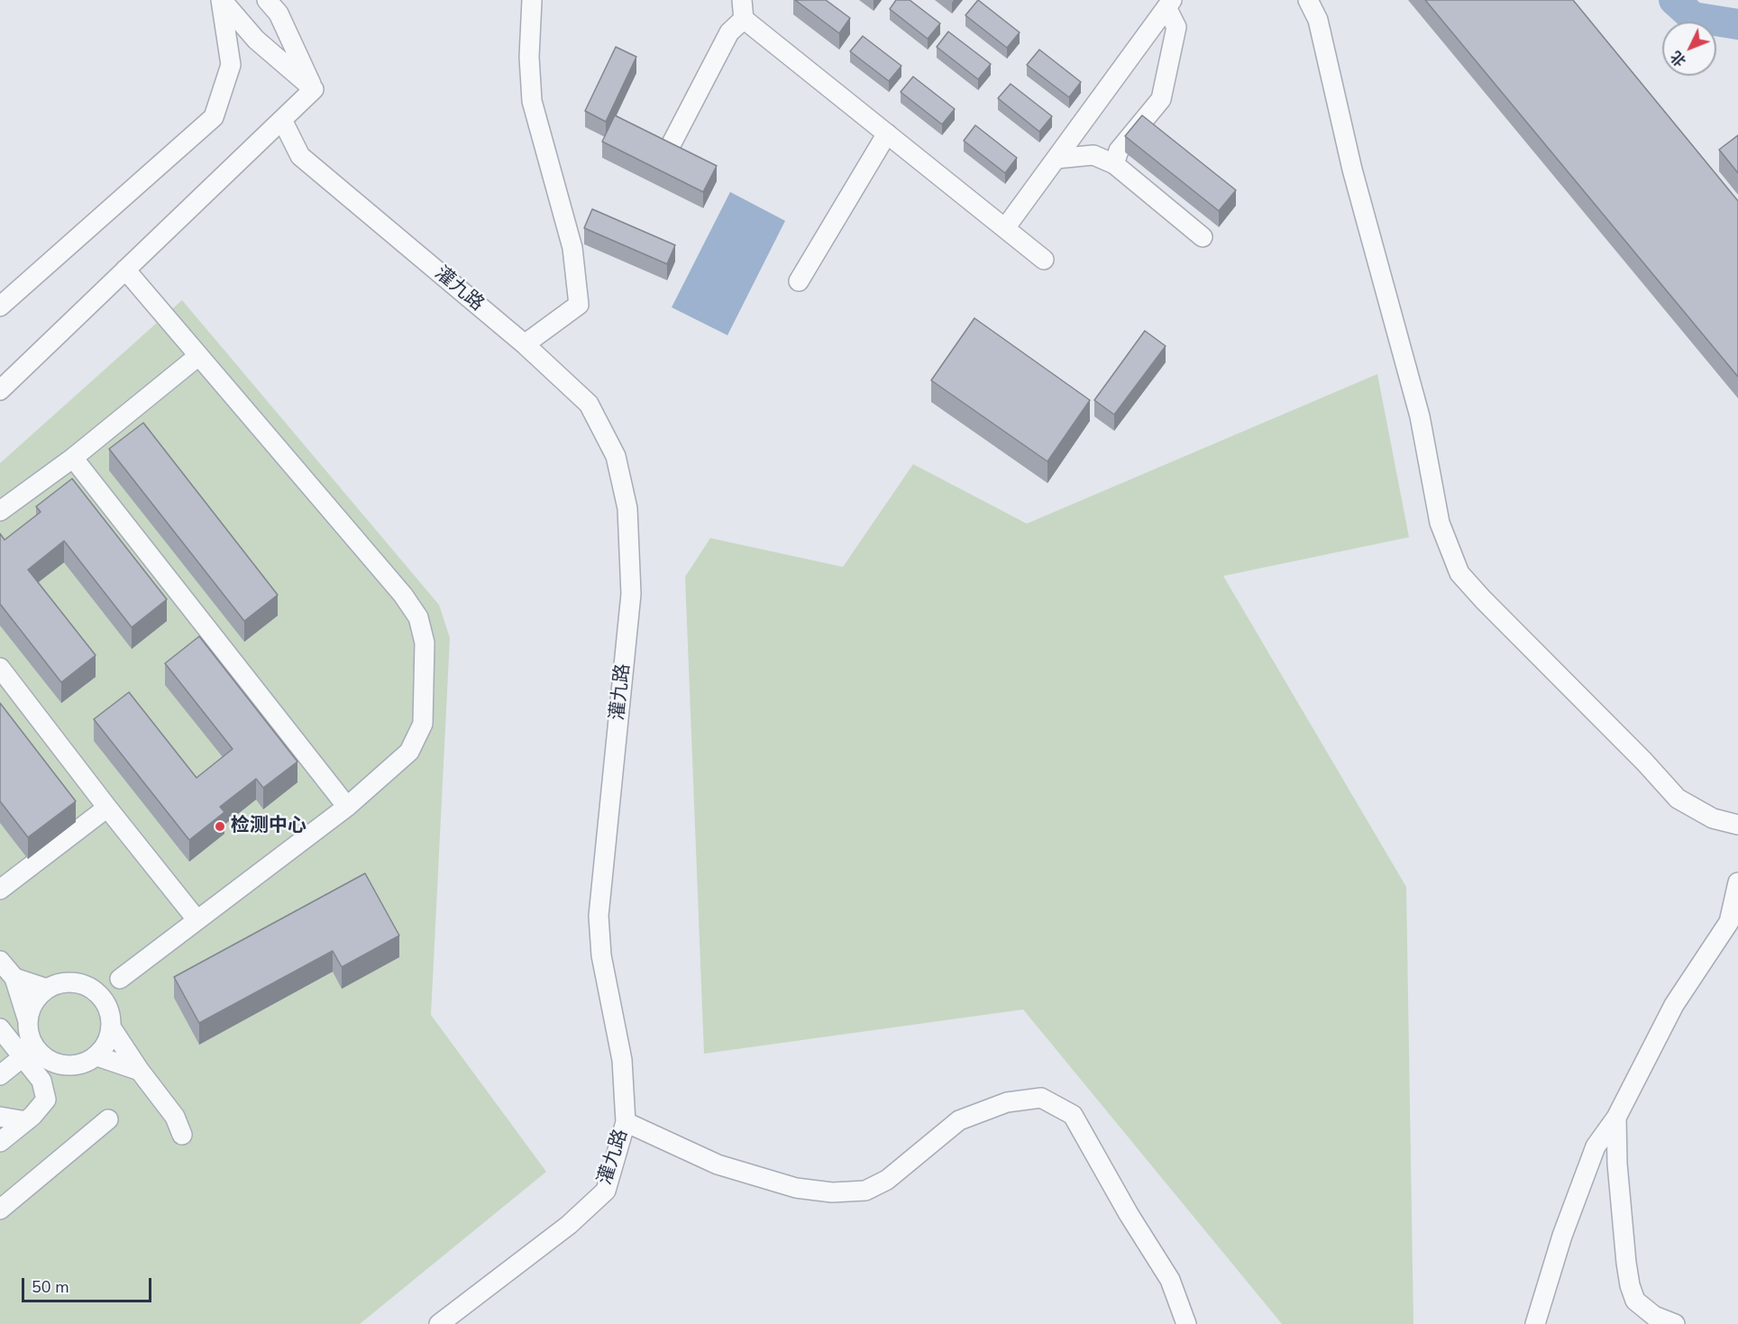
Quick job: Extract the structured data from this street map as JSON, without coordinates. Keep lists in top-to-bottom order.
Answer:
{
  "streets": {
    "street": ["灌九路"]
  },
  "places": ["检测中心"],
  "scale_bar": "50 m",
  "north": "bottom left"
}
